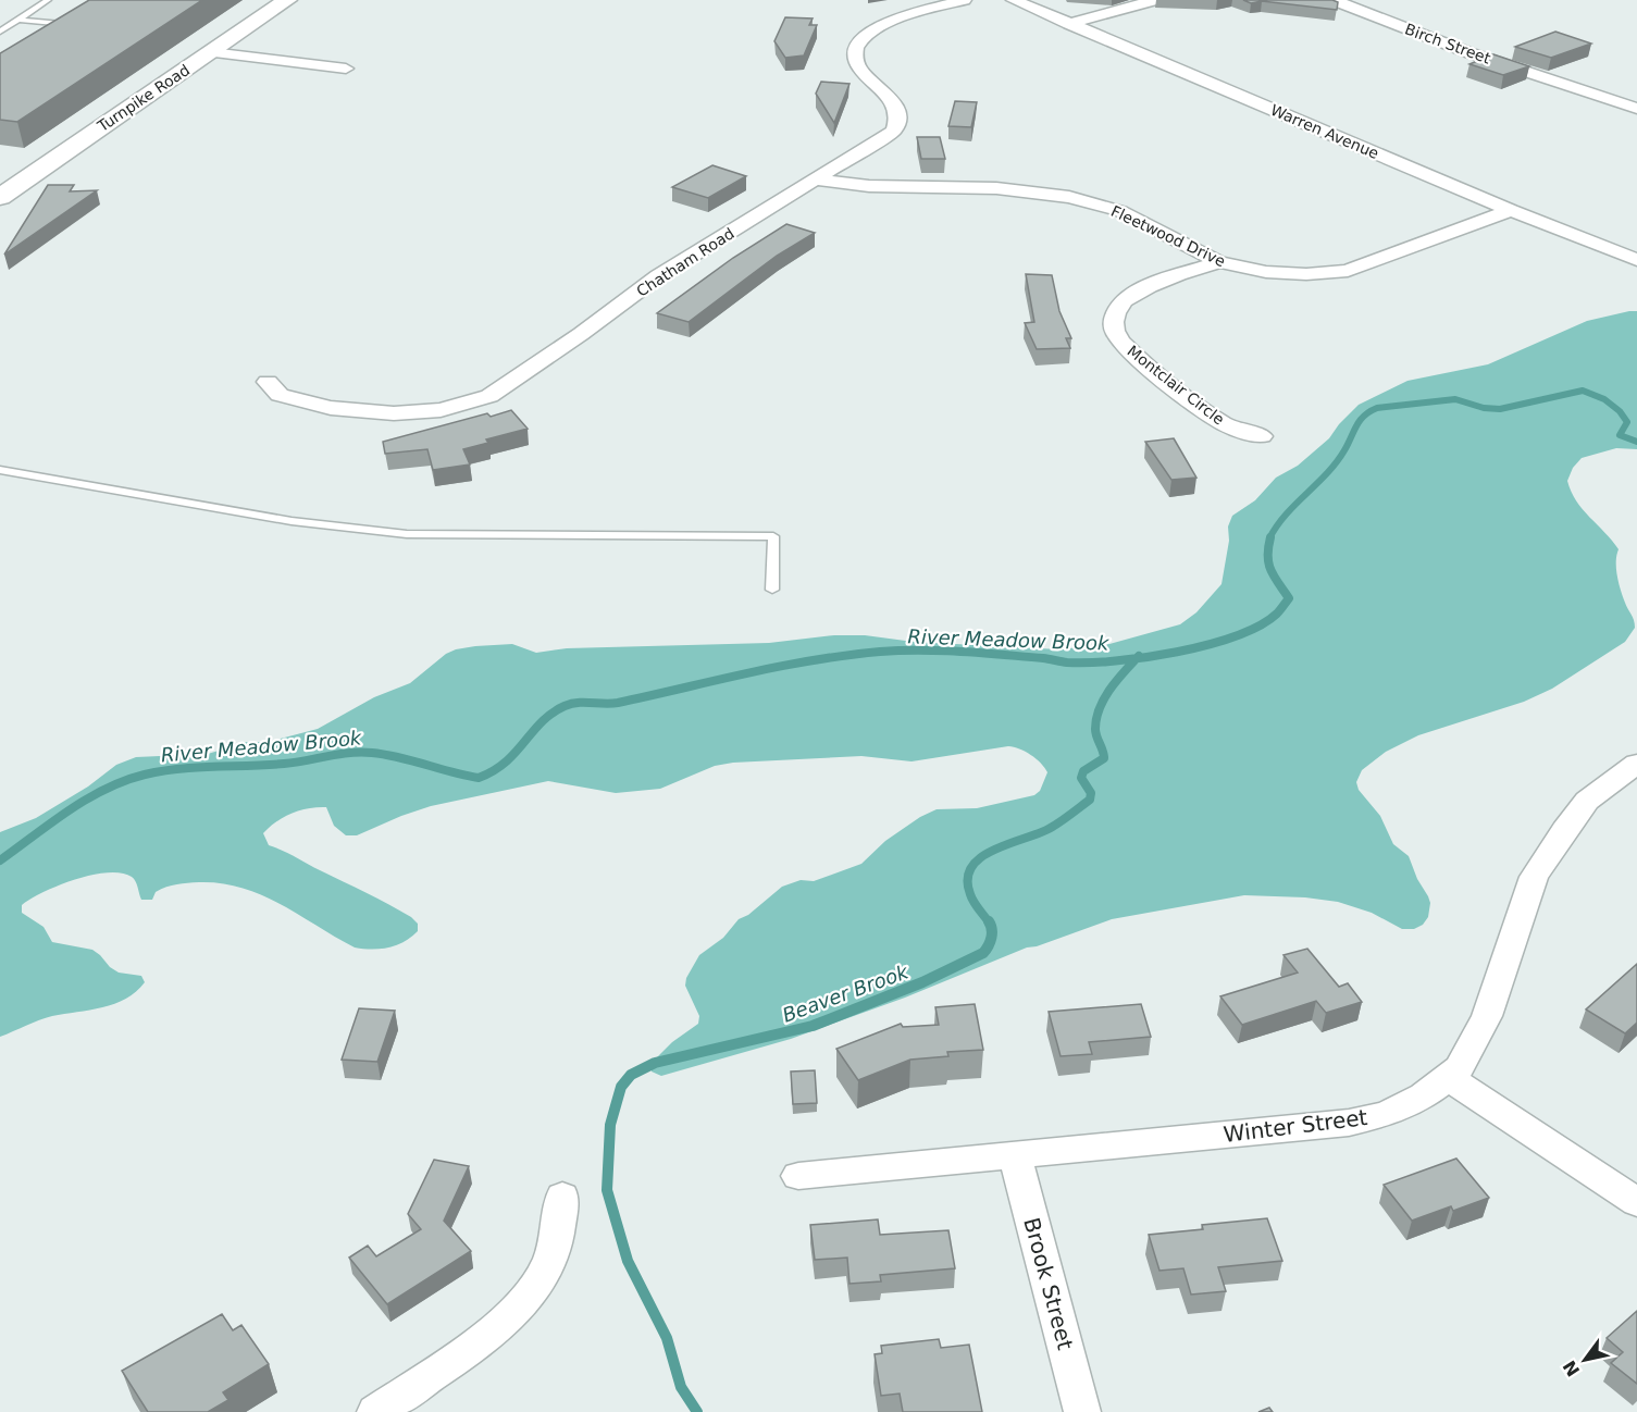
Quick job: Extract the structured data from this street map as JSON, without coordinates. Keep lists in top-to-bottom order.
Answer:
{
  "streets": {
    "main road": ["Turnpike Road"],
    "street": [
      "Birch Street",
      "Warren Avenue",
      "Fleetwood Drive",
      "Chatham Road",
      "Montclair Circle",
      "Winter Street",
      "Brook Street"
    ]
  },
  "crossings": [
    ["Warren Avenue", "Fleetwood Drive"],
    ["Fleetwood Drive", "Chatham Road"],
    ["Fleetwood Drive", "Montclair Circle"],
    ["Winter Street", "Brook Street"]
  ],
  "water": ["River Meadow Brook", "Beaver Brook"],
  "north": "bottom left"
}
